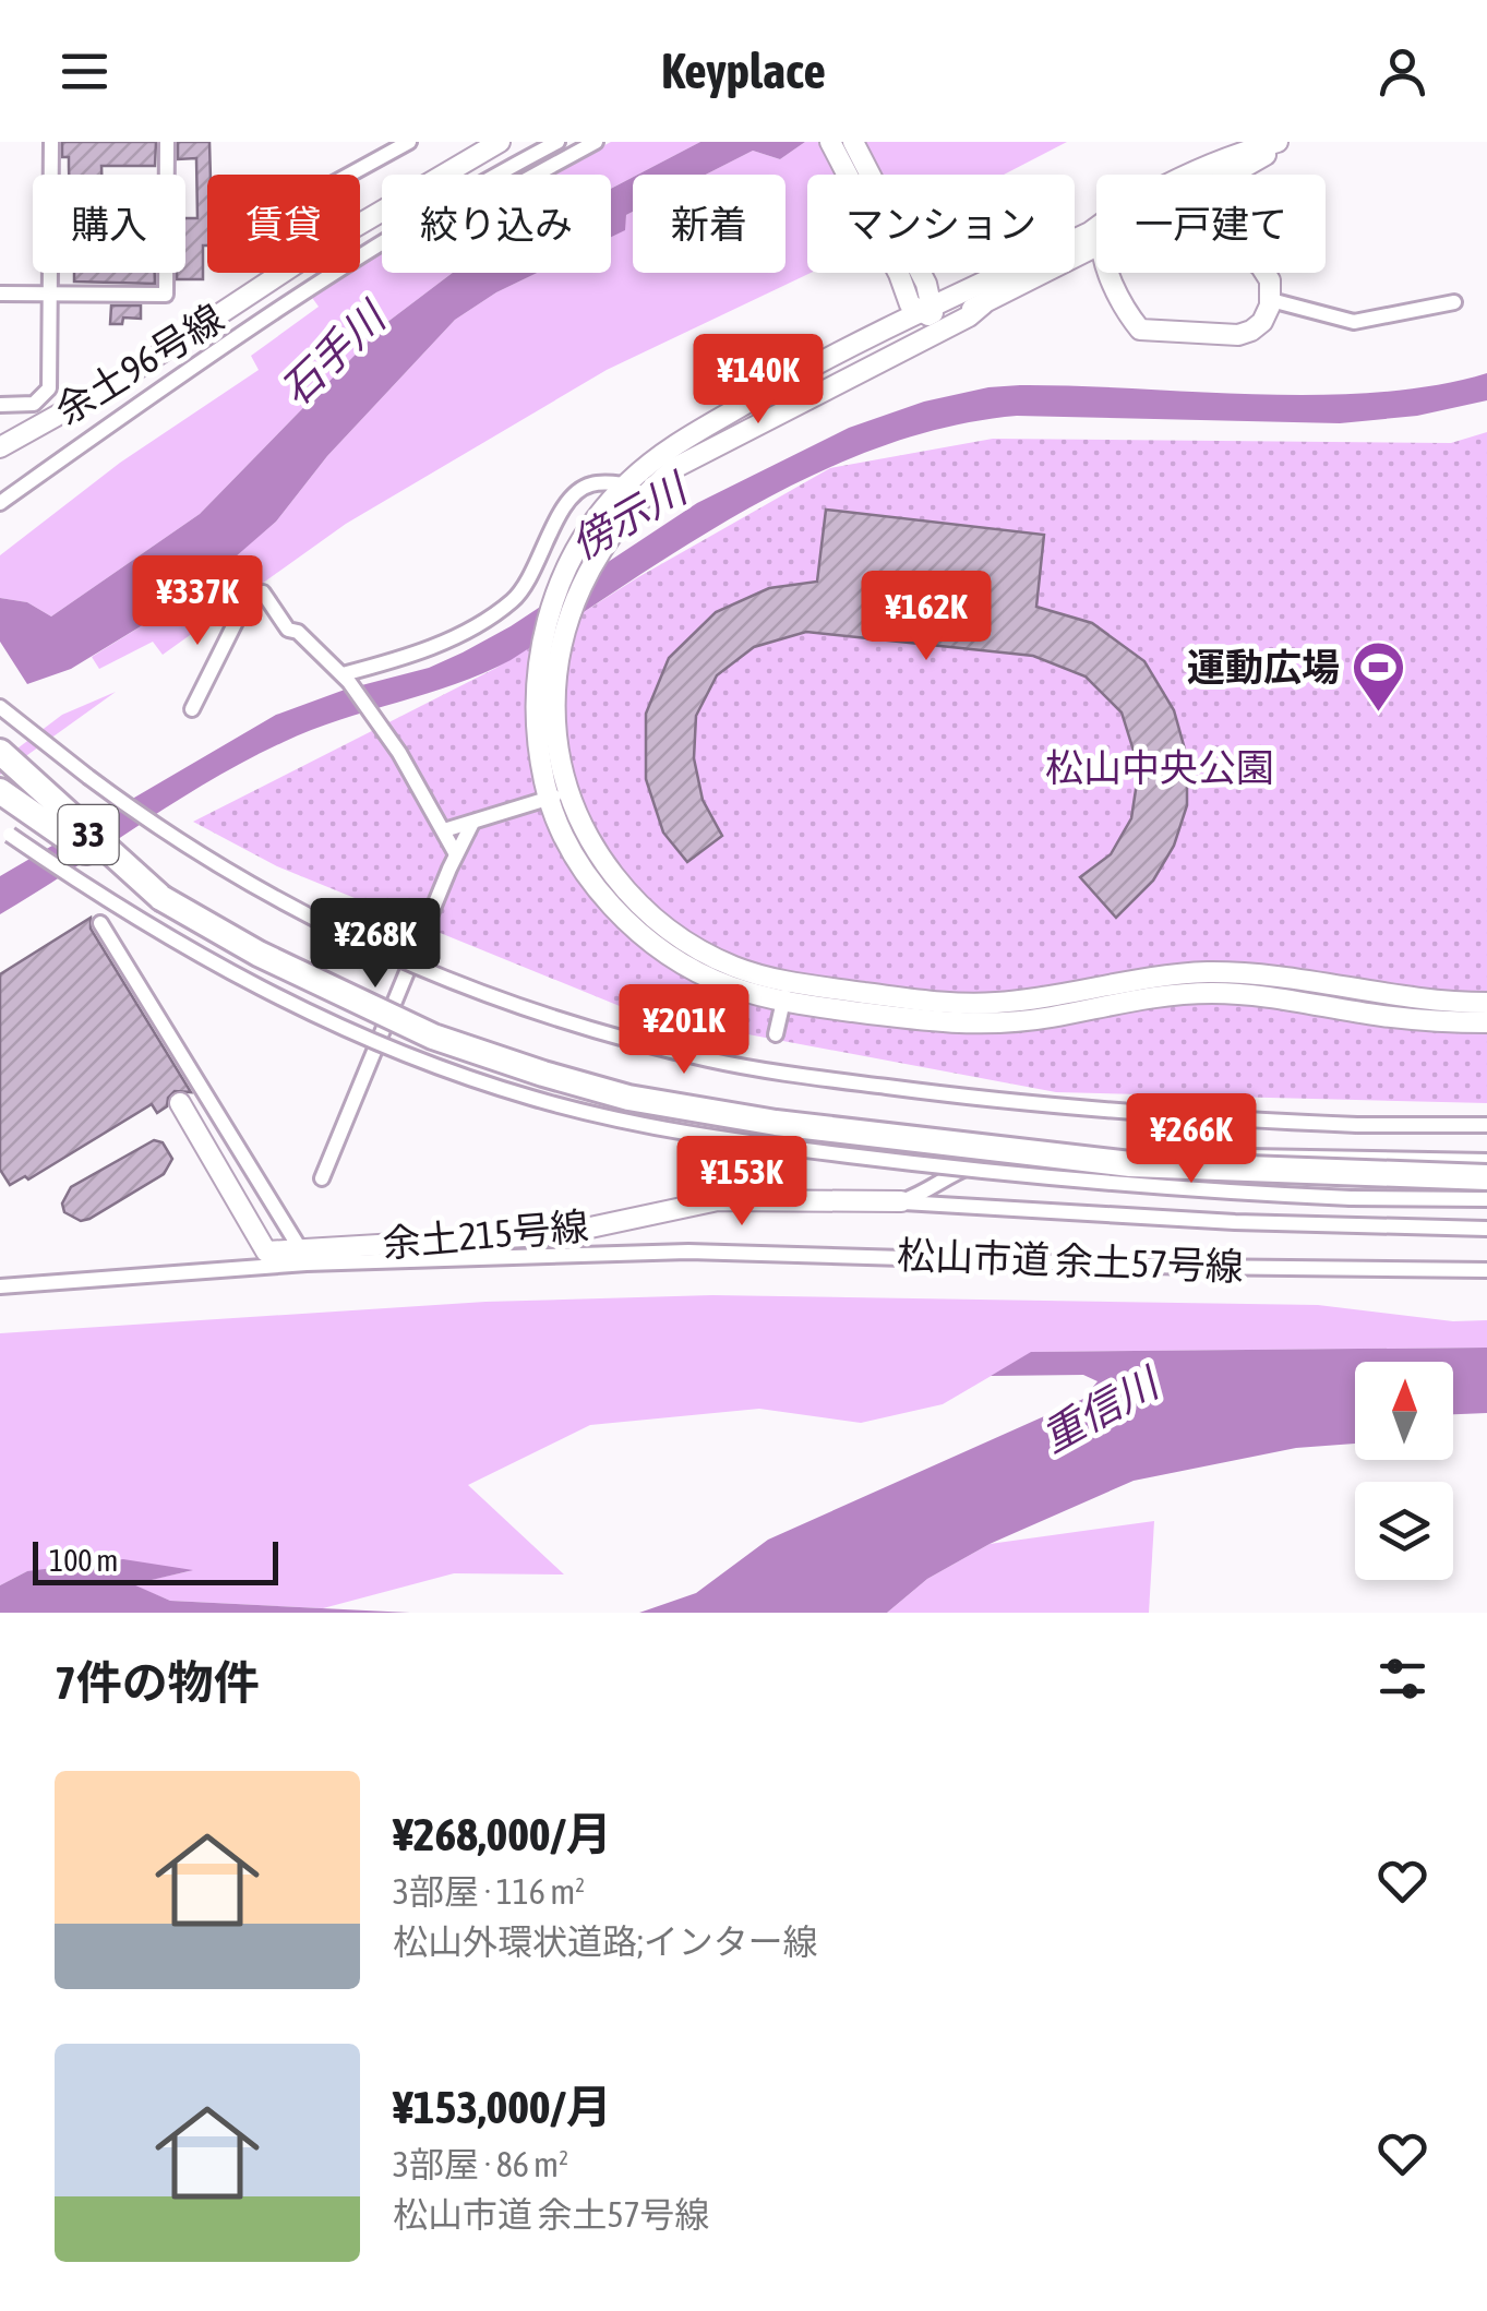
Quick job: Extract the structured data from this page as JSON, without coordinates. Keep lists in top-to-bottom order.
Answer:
{
  "streets": {
    "highway": ["33"],
    "street": ["余土96号線", "余土215号線", "松山市道 余土57号線"]
  },
  "crossings": [
    ["余土215号線", "松山市道 余土57号線"]
  ],
  "water": ["石手川", "傍示川", "重信川"],
  "parks": ["松山中央公園"],
  "places": {
    "sports": ["運動広場"]
  },
  "scale_bar": "100 m",
  "north": "top",
  "page": {
    "header": "Keyplace",
    "chip": [
      "購入",
      "賃貸",
      "絞り込み",
      "新着",
      "マンション",
      "一戸建て"
    ],
    "price": [
      "¥140K",
      "¥337K",
      "¥162K",
      "¥268K",
      "¥201K",
      "¥266K",
      "¥153K"
    ],
    "scale": "100 m",
    "heading": "7件の物件",
    "list": [
      {
        "name": "¥268,000/月",
        "note": "3部屋 · 116 m² · 松山外環状道路;インター線"
      },
      {
        "name": "¥153,000/月",
        "note": "3部屋 · 86 m² · 松山市道 余土57号線"
      }
    ]
  }
}
